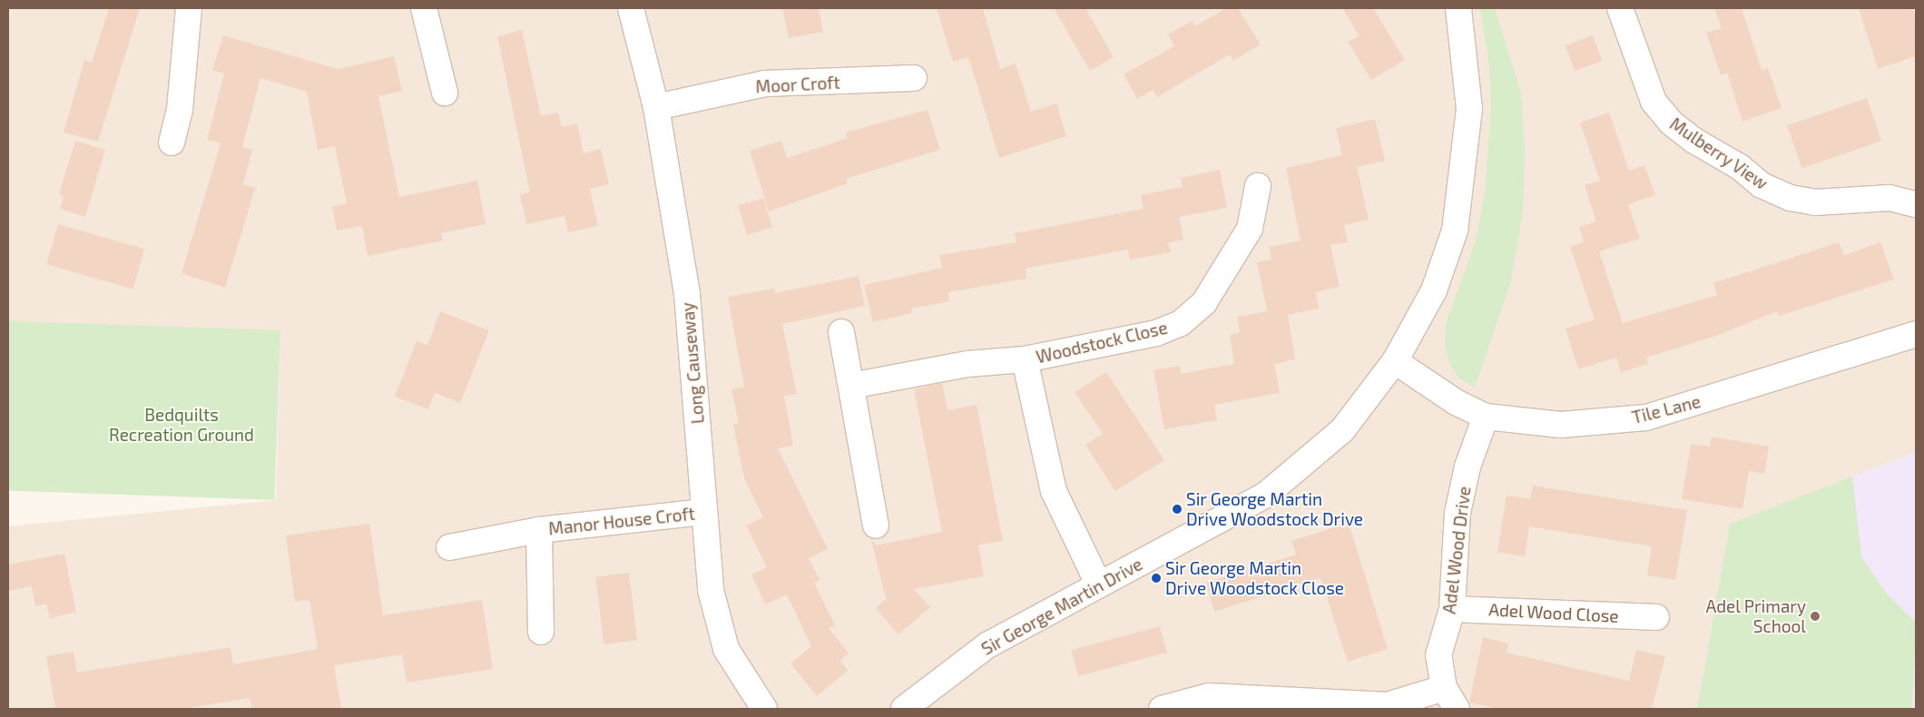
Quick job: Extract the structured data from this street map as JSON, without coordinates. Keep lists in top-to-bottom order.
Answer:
{
  "streets": {
    "street": [
      "Moor Croft",
      "Mulberry View",
      "Woodstock Close",
      "Long Causeway",
      "Tile Lane",
      "Manor House Croft",
      "Adel Wood Drive",
      "Sir George Martin Drive",
      "Adel Wood Close"
    ]
  },
  "crossings": [
    ["Moor Croft", "Long Causeway"],
    ["Woodstock Close", "Sir George Martin Drive"],
    ["Long Causeway", "Manor House Croft"],
    ["Tile Lane", "Adel Wood Drive"],
    ["Tile Lane", "Sir George Martin Drive"],
    ["Adel Wood Drive", "Adel Wood Close"]
  ],
  "parks": ["Bedquilts Recreation Ground"],
  "places": ["Sir George Martin Drive Woodstock Drive", "Sir George Martin Drive Woodstock Close", "Adel Primary School"]
}
